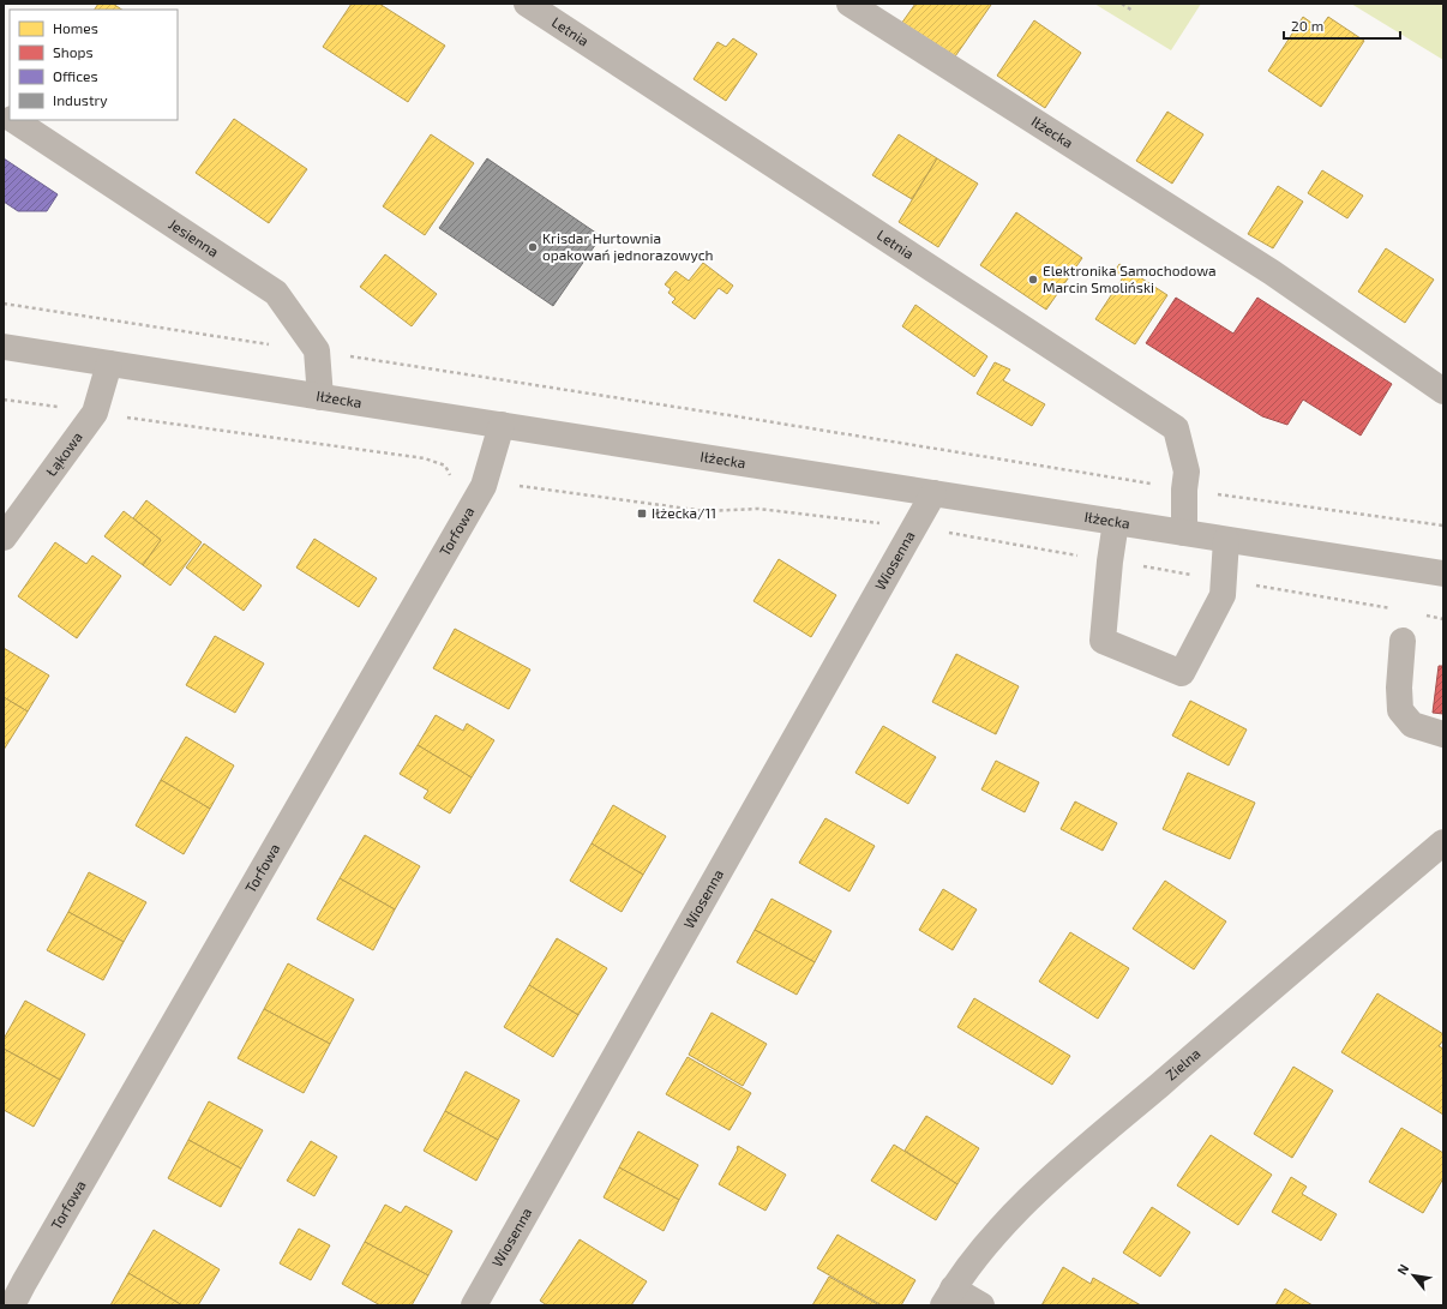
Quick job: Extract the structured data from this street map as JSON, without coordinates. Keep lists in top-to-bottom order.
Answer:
{
  "streets": {
    "street": [
      "Letnia",
      "Iłżecka",
      "Jesienna",
      "Łąkowa",
      "Torfowa",
      "Wiosenna",
      "Zielna"
    ]
  },
  "crossings": [
    ["Letnia", "Iłżecka"],
    ["Iłżecka", "Łąkowa"],
    ["Iłżecka", "Torfowa"],
    ["Iłżecka", "Wiosenna"]
  ],
  "places": {
    "other": ["Krisdar Hurtownia opakowań jednorazowych", "Elektronika Samochodowa Marcin Smoliński"],
    "transit": ["Iłżecka/11"]
  },
  "legend": [
    "Homes",
    "Shops",
    "Offices",
    "Industry"
  ],
  "scale_bar": "20 m",
  "north": "top left"
}
